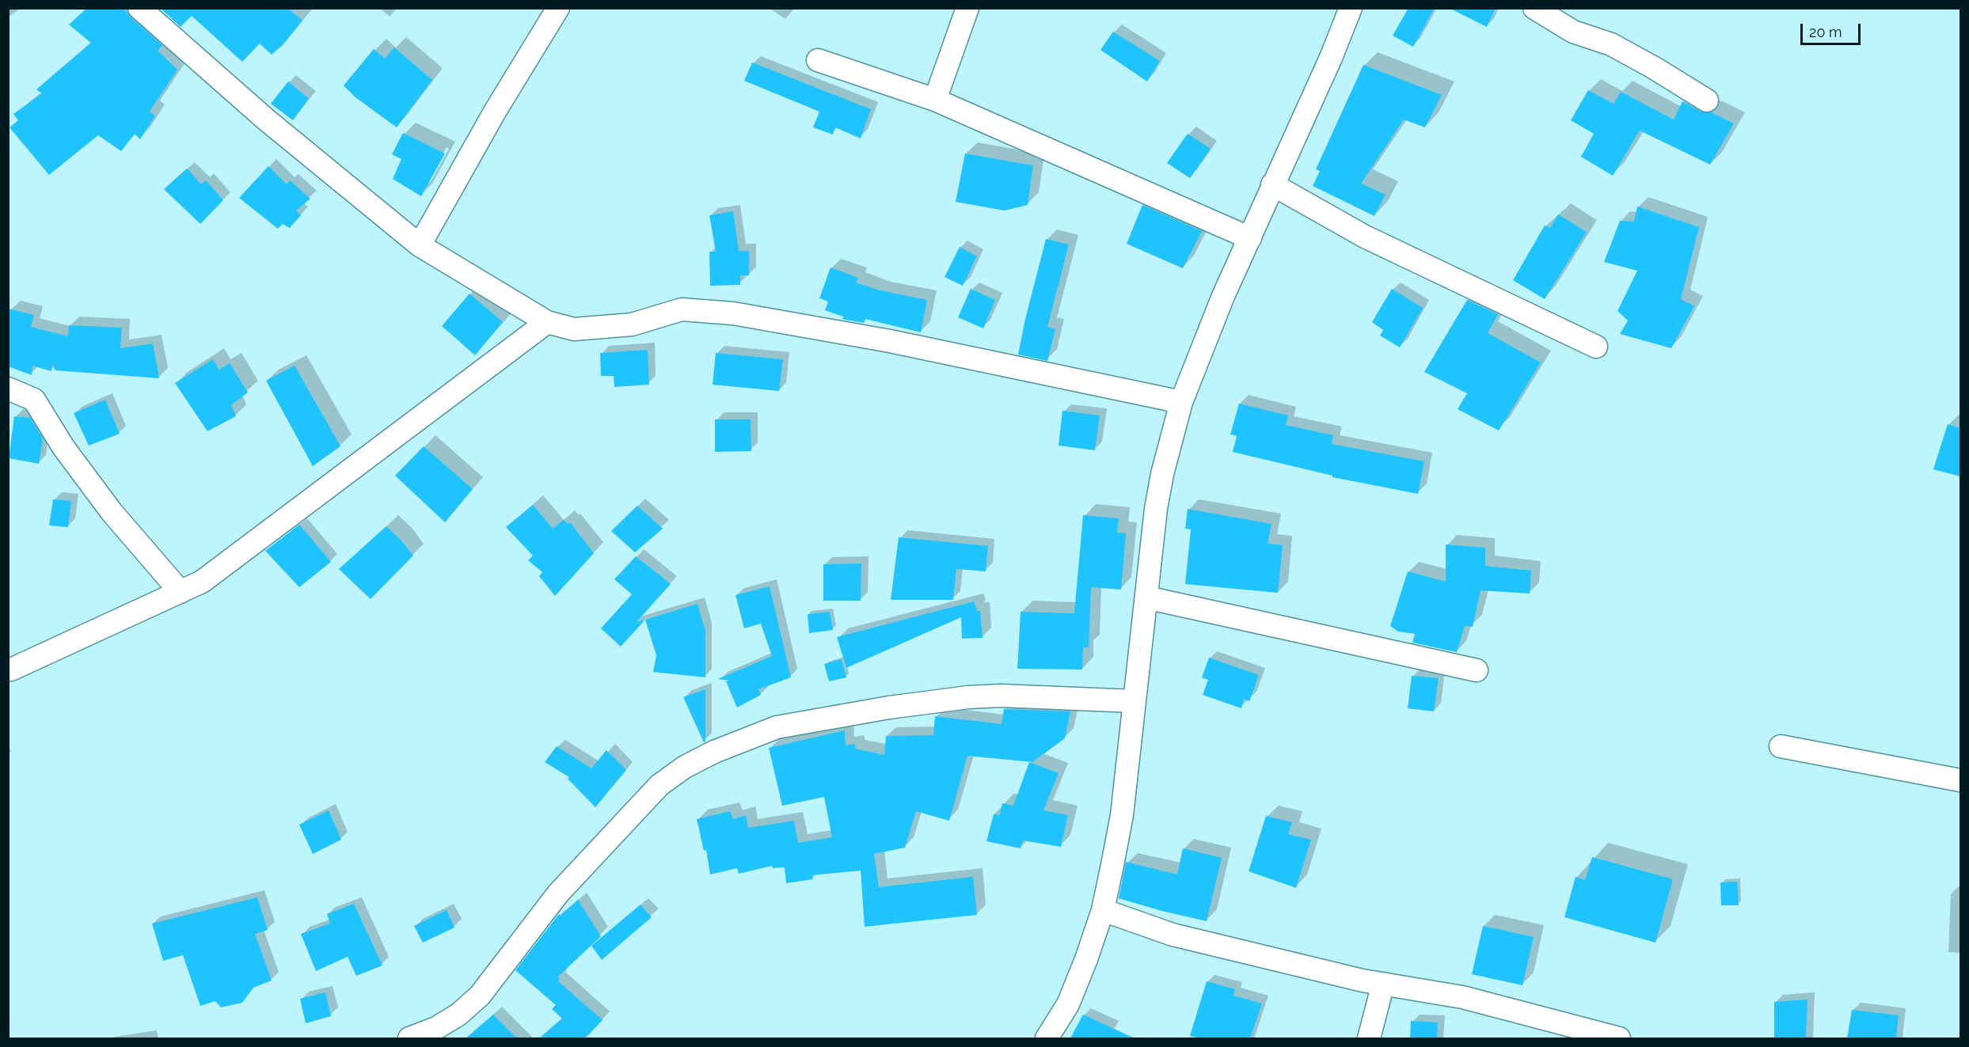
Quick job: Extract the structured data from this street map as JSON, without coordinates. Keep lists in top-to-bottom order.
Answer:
{
  "scale_bar": "20 m"
}
